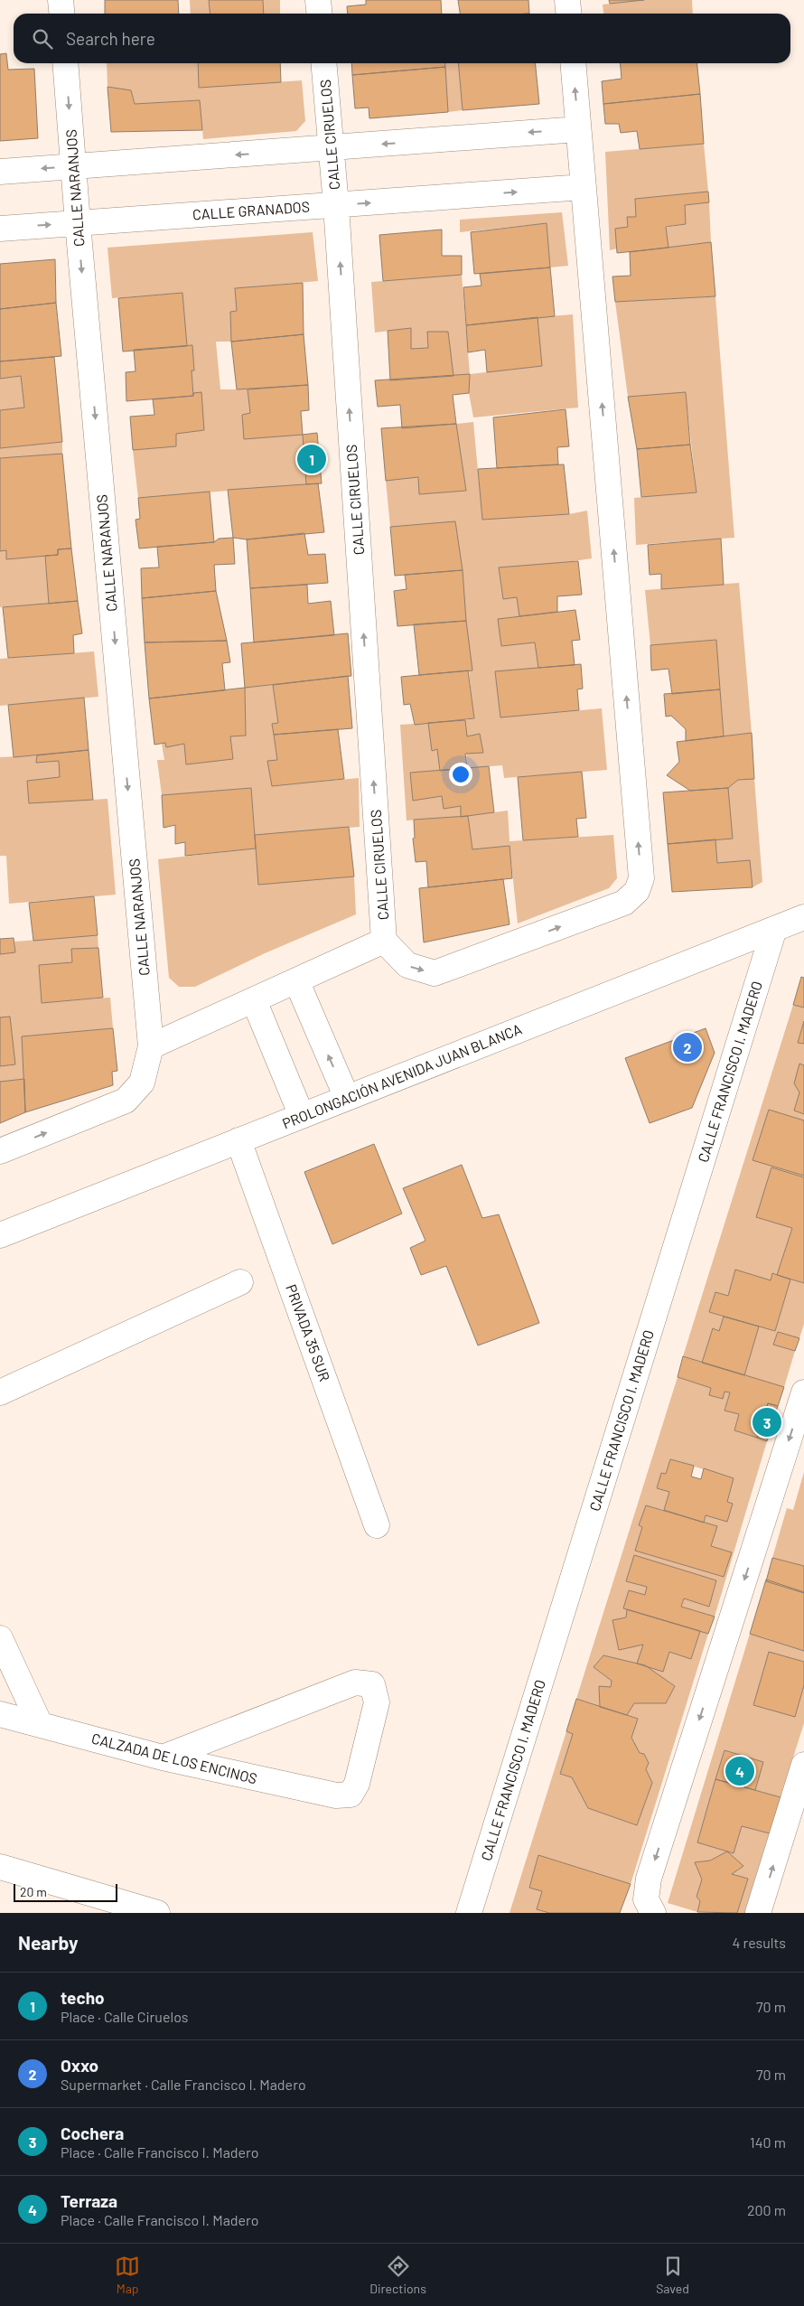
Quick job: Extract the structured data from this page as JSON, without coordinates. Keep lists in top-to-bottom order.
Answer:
{
  "streets": {
    "street": [
      "CALLE CIRUELOS",
      "CALLE NARANJOS",
      "CALLE GRANADOS",
      "CALLE FRANCISCO I. MADERO",
      "PROLONGACIÓN AVENIDA JUAN BLANCA",
      "PRIVADA 35 SUR",
      "CALZADA DE LOS ENCINOS"
    ]
  },
  "crossings": [
    ["CALLE CIRUELOS", "CALLE GRANADOS"],
    ["CALLE NARANJOS", "CALLE GRANADOS"],
    ["CALLE FRANCISCO I. MADERO", "PROLONGACIÓN AVENIDA JUAN BLANCA"],
    ["PROLONGACIÓN AVENIDA JUAN BLANCA", "PRIVADA 35 SUR"]
  ],
  "one_way": ["CALLE CIRUELOS"],
  "scale_bar": "20 m",
  "page": {
    "search": "Search here",
    "pins": [
      "1",
      "2",
      "3",
      "4"
    ],
    "scale": "20 m",
    "heading": ["Nearby", "4 results"],
    "list": [
      {
        "mark": "1",
        "name": "techo",
        "note": "Place · Calle Ciruelos",
        "value": "70 m"
      },
      {
        "mark": "2",
        "name": "Oxxo",
        "note": "Supermarket · Calle Francisco I. Madero",
        "value": "70 m"
      },
      {
        "mark": "3",
        "name": "Cochera",
        "note": "Place · Calle Francisco I. Madero",
        "value": "140 m"
      },
      {
        "mark": "4",
        "name": "Terraza",
        "note": "Place · Calle Francisco I. Madero",
        "value": "200 m"
      }
    ],
    "nav": ["Map", "Directions", "Saved"]
  }
}
